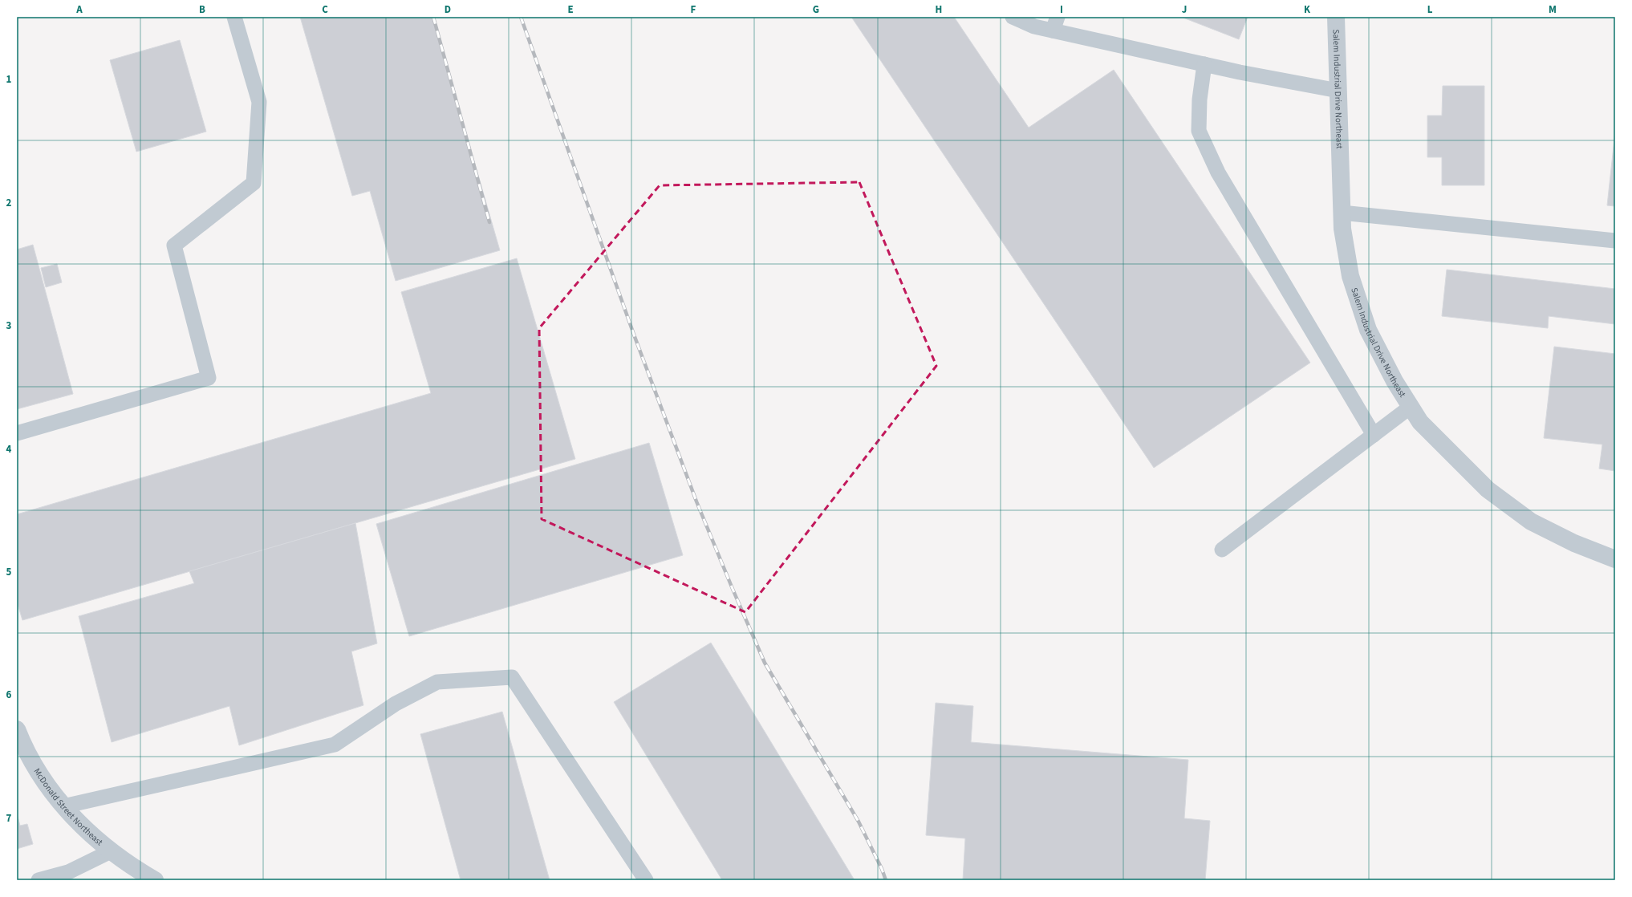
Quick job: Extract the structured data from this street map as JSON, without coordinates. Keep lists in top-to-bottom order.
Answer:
{
  "streets": {
    "street": ["Salem Industrial Drive Northeast", "McDonald Street Northeast"]
  },
  "grid": {
    "columns": [
      "A",
      "B",
      "C",
      "D",
      "E",
      "F",
      "G",
      "H",
      "I",
      "J",
      "K",
      "L",
      "M"
    ],
    "rows": [
      "1",
      "2",
      "3",
      "4",
      "5",
      "6",
      "7"
    ]
  }
}
